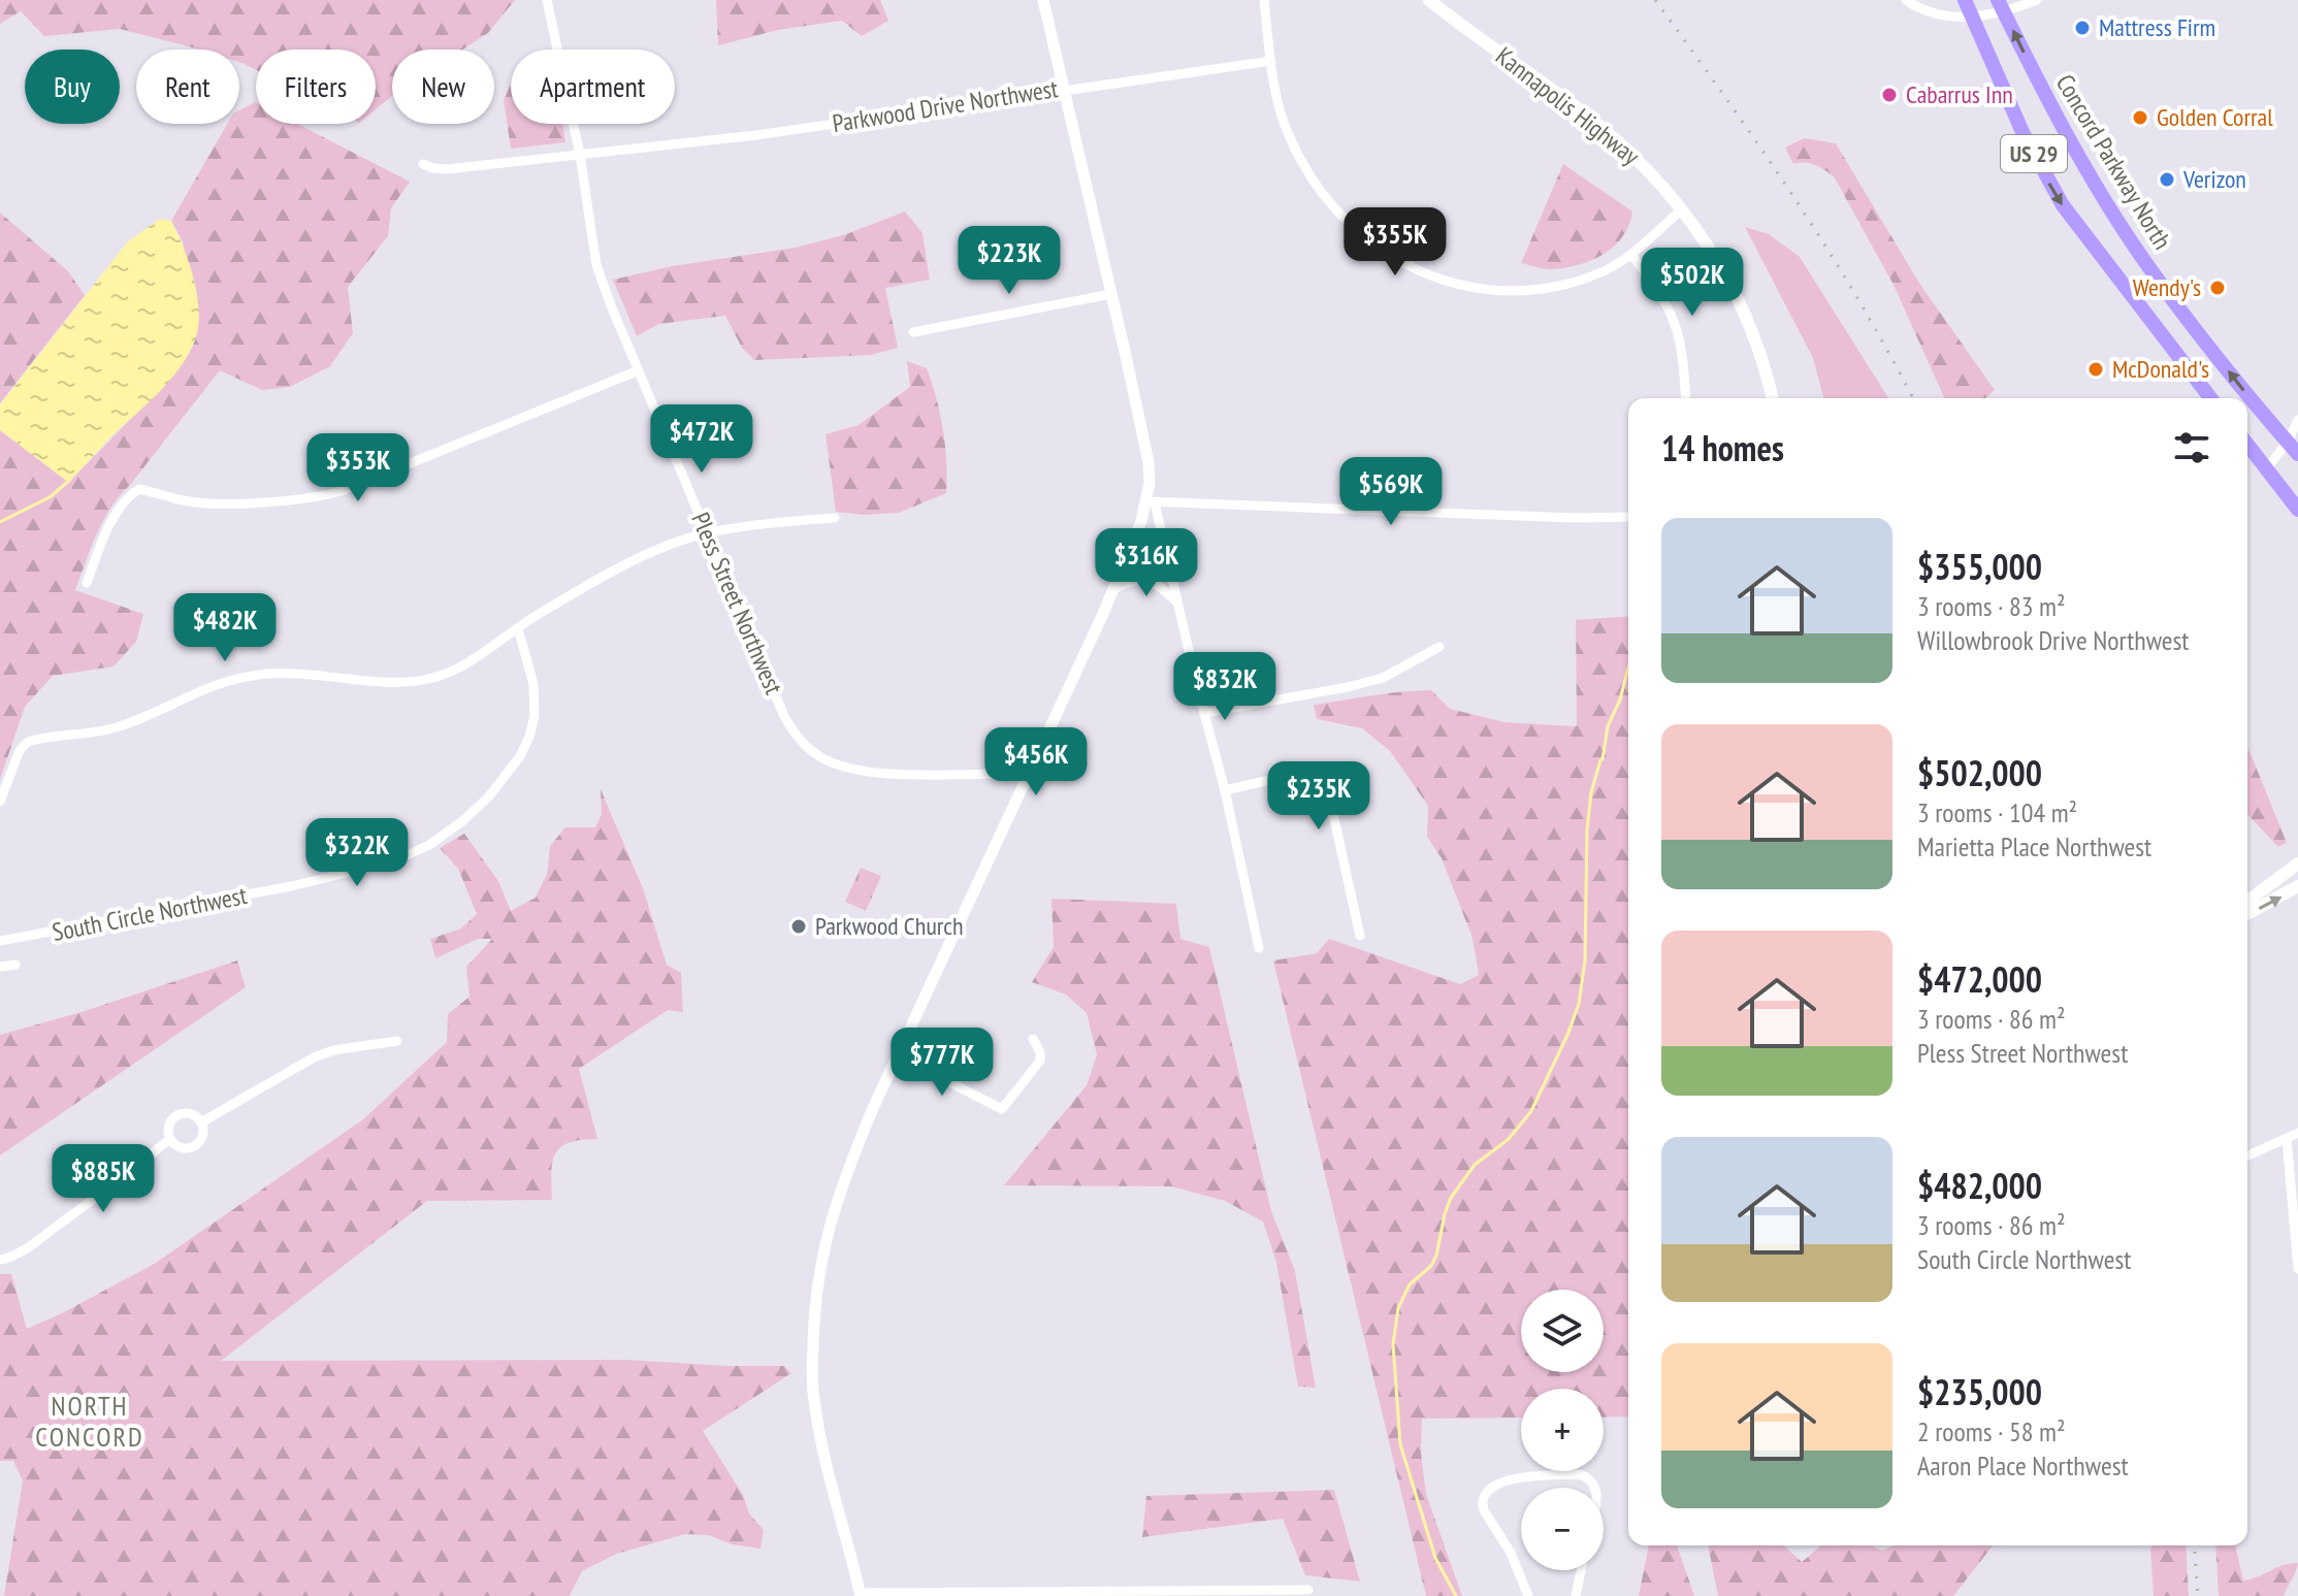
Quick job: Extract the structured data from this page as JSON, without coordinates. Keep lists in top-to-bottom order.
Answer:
{
  "streets": {
    "highway": ["US 29", "Concord Parkway North"],
    "main road": ["Kannapolis Highway"],
    "street": ["Parkwood Drive Northwest", "Pless Street Northwest", "South Circle Northwest"]
  },
  "crossings": [
    ["Parkwood Drive Northwest", "Pless Street Northwest"]
  ],
  "districts": ["NORTH CONCORD"],
  "places": [
    "Mattress Firm",
    "Cabarrus Inn",
    "Golden Corral",
    "Verizon",
    "Wendy's",
    "McDonald's",
    "Parkwood Church"
  ],
  "page": {
    "chip": [
      "Buy",
      "Rent",
      "Filters",
      "New",
      "Apartment"
    ],
    "price": [
      "$355K",
      "$223K",
      "$502K",
      "$472K",
      "$353K",
      "$569K",
      "$316K",
      "$482K",
      "$832K",
      "$456K",
      "$235K",
      "$322K",
      "$777K",
      "$885K"
    ],
    "heading": "14 homes",
    "list": [
      {
        "name": "$355,000",
        "note": "3 rooms · 83 m² · Willowbrook Drive Northwest"
      },
      {
        "name": "$502,000",
        "note": "3 rooms · 104 m² · Marietta Place Northwest"
      },
      {
        "name": "$472,000",
        "note": "3 rooms · 86 m² · Pless Street Northwest"
      },
      {
        "name": "$482,000",
        "note": "3 rooms · 86 m² · South Circle Northwest"
      },
      {
        "name": "$235,000",
        "note": "2 rooms · 58 m² · Aaron Place Northwest"
      }
    ],
    "map_buttons": ["+", "−"]
  }
}
